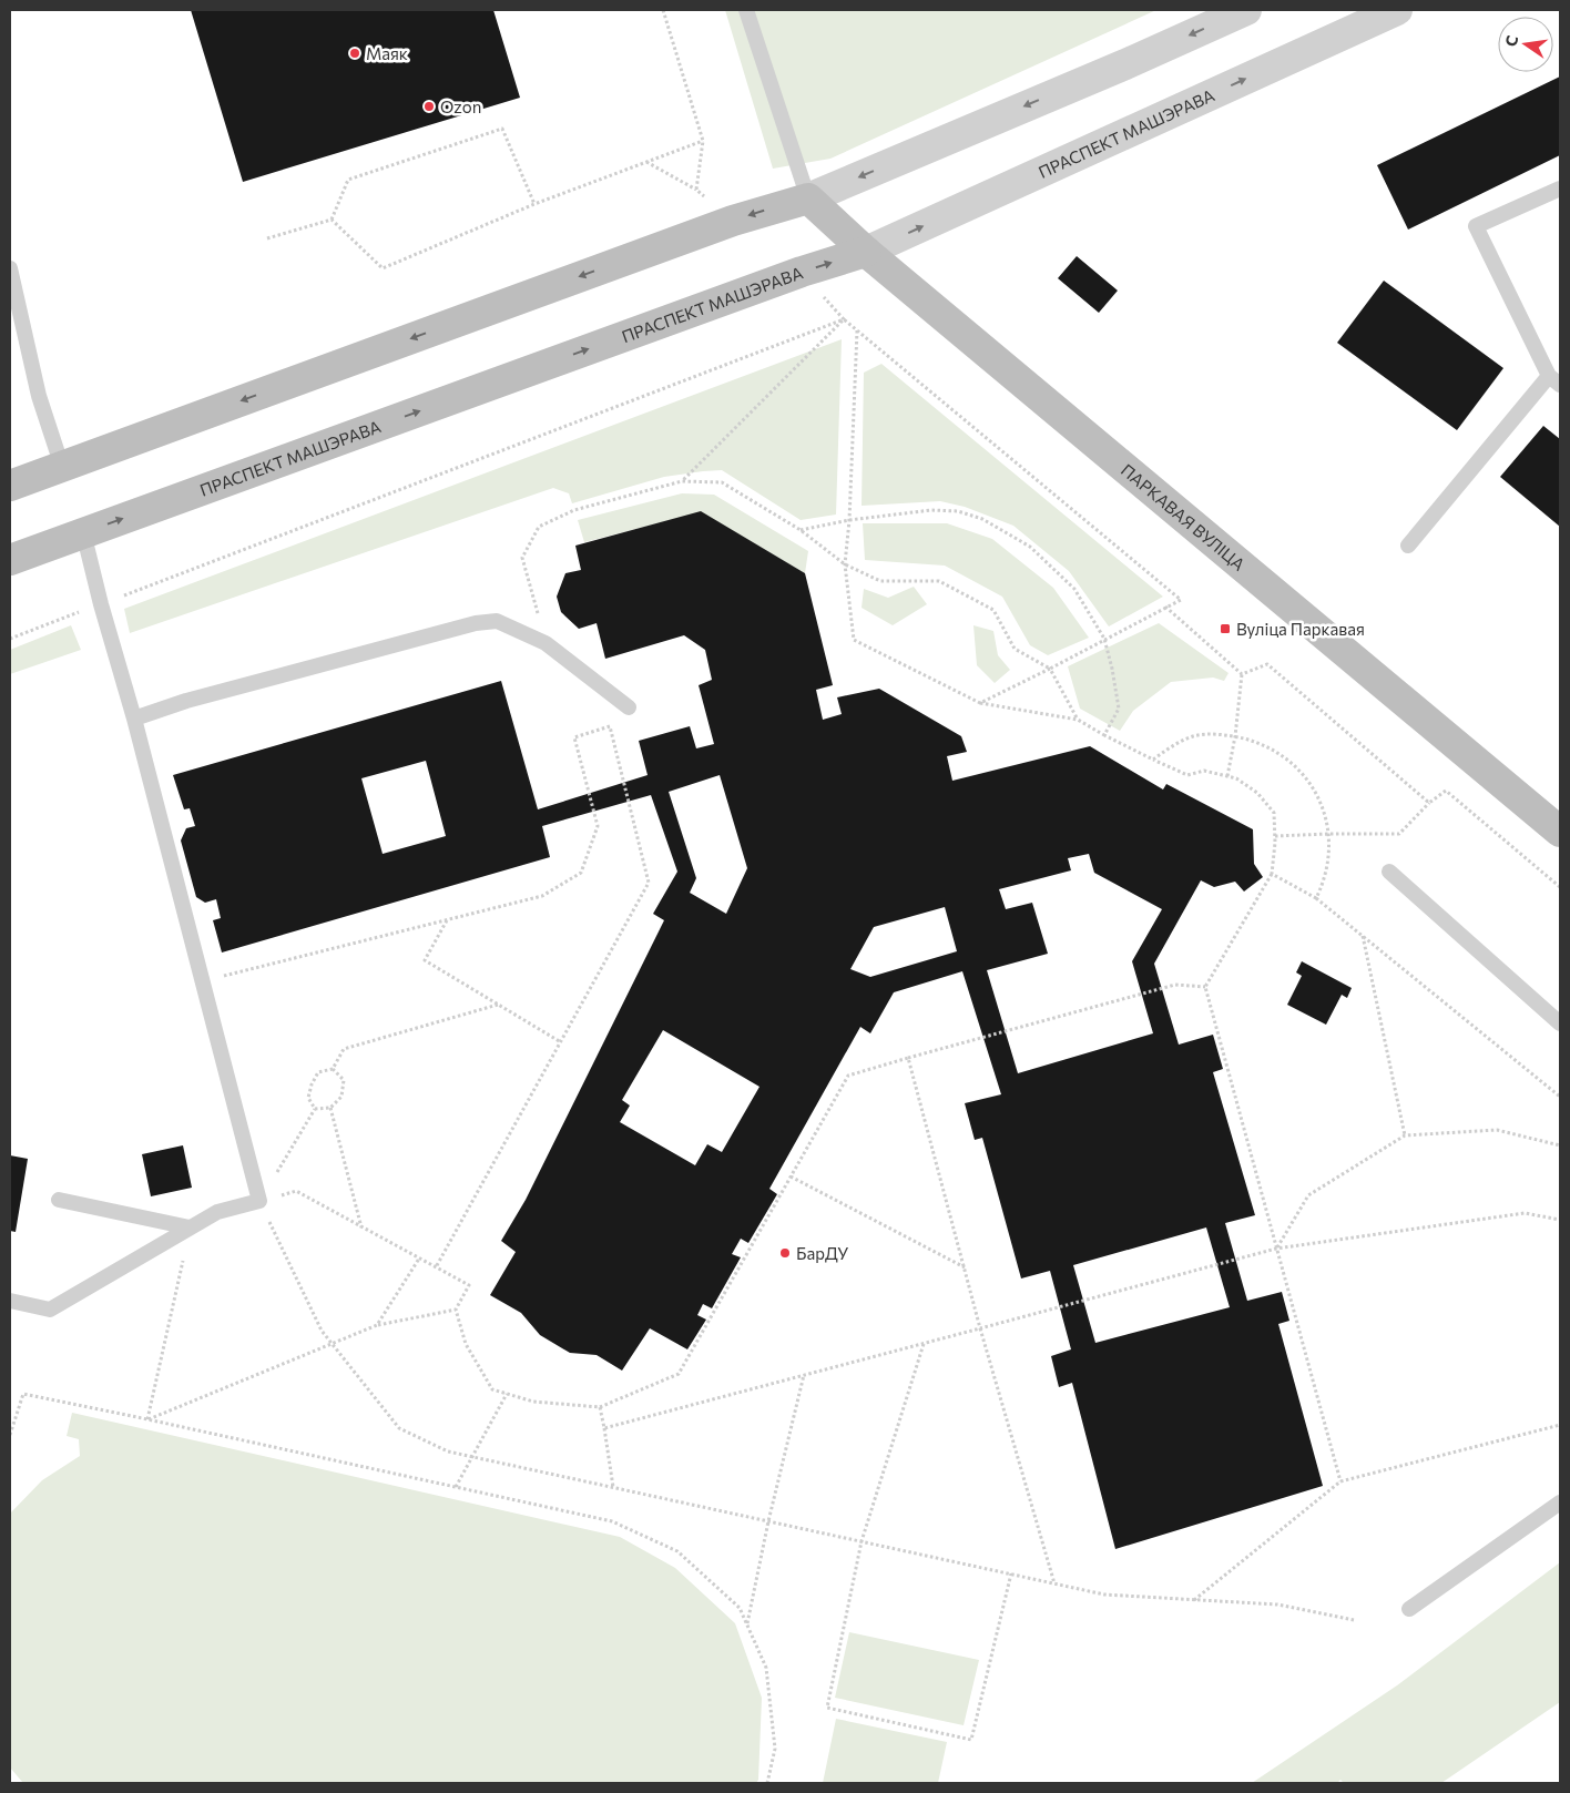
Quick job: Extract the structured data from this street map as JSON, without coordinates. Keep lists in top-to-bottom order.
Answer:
{
  "streets": {
    "main road": ["ПРАСПЕКТ МАШЭРАВА", "ПАРКАВАЯ ВУЛІЦА"]
  },
  "crossings": [
    ["ПРАСПЕКТ МАШЭРАВА", "ПАРКАВАЯ ВУЛІЦА"]
  ],
  "places": {
    "other": ["Маяк", "Ozon", "БарДУ"],
    "transit": ["Вуліца Паркавая"]
  },
  "north": "left"
}
